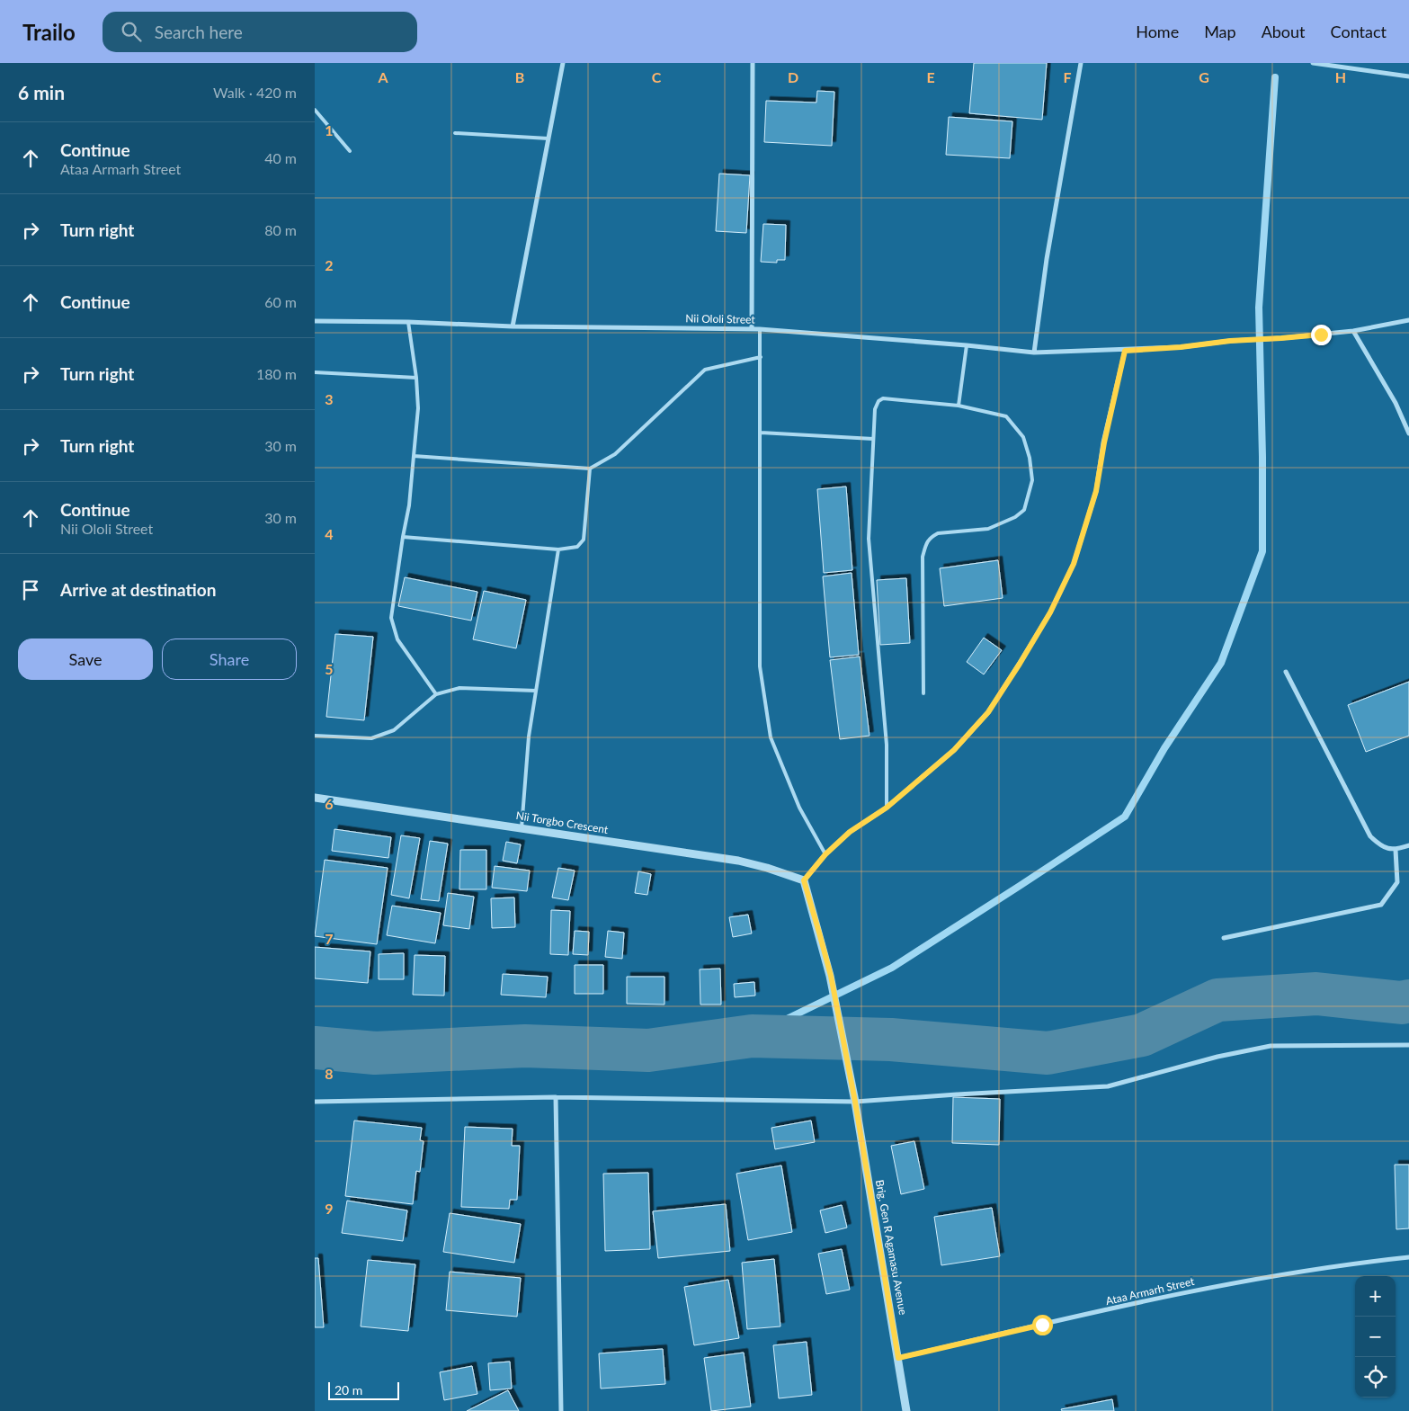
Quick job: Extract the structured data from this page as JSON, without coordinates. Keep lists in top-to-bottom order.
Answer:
{
  "streets": {
    "street": [
      "Nii Ololi Street",
      "Nii Torgbo Crescent",
      "Brig. Gen R Agamasu Avenue",
      "Ataa Armarh Street"
    ]
  },
  "crossings": [
    ["Nii Torgbo Crescent", "Brig. Gen R Agamasu Avenue"],
    ["Brig. Gen R Agamasu Avenue", "Ataa Armarh Street"]
  ],
  "scale_bar": "20 m",
  "page": {
    "header": "Trailo",
    "search": "Search here",
    "nav": [
      "Home",
      "Map",
      "About",
      "Contact"
    ],
    "heading": ["6 min", "Walk · 420 m"],
    "list": [
      ["Continue", "Ataa Armarh Street", "40 m"],
      ["Turn right", "80 m"],
      ["Continue", "60 m"],
      ["Turn right", "180 m"],
      ["Turn right", "30 m"],
      ["Continue", "Nii Ololi Street", "30 m"],
      "Arrive at destination"
    ],
    "buttons": ["Save", "Share"],
    "map_buttons": ["+", "−"],
    "scale": "20 m"
  },
  "grid": {
    "columns": [
      "A",
      "B",
      "C",
      "D",
      "E",
      "F",
      "G",
      "H"
    ],
    "rows": [
      "1",
      "2",
      "3",
      "4",
      "5",
      "6",
      "7",
      "8",
      "9"
    ]
  }
}
